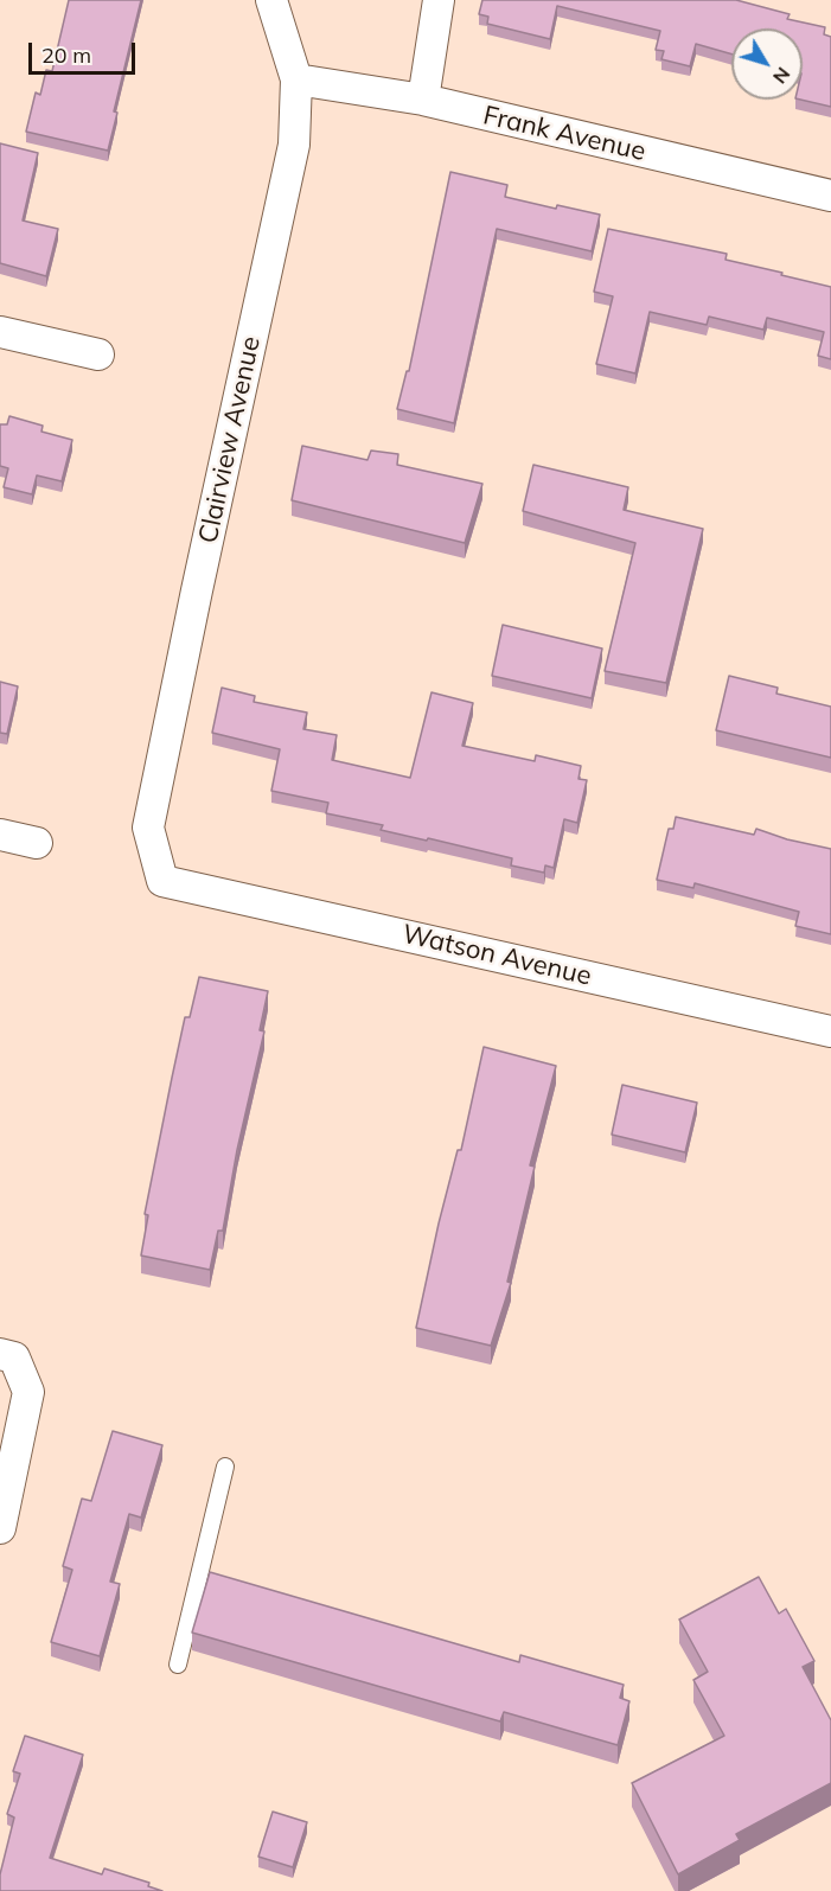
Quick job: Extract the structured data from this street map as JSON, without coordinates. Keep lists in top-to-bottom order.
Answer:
{
  "streets": {
    "street": ["Frank Avenue", "Clairview Avenue", "Watson Avenue"]
  },
  "crossings": [
    ["Frank Avenue", "Clairview Avenue"],
    ["Clairview Avenue", "Watson Avenue"]
  ],
  "scale_bar": "20 m",
  "north": "bottom right"
}
